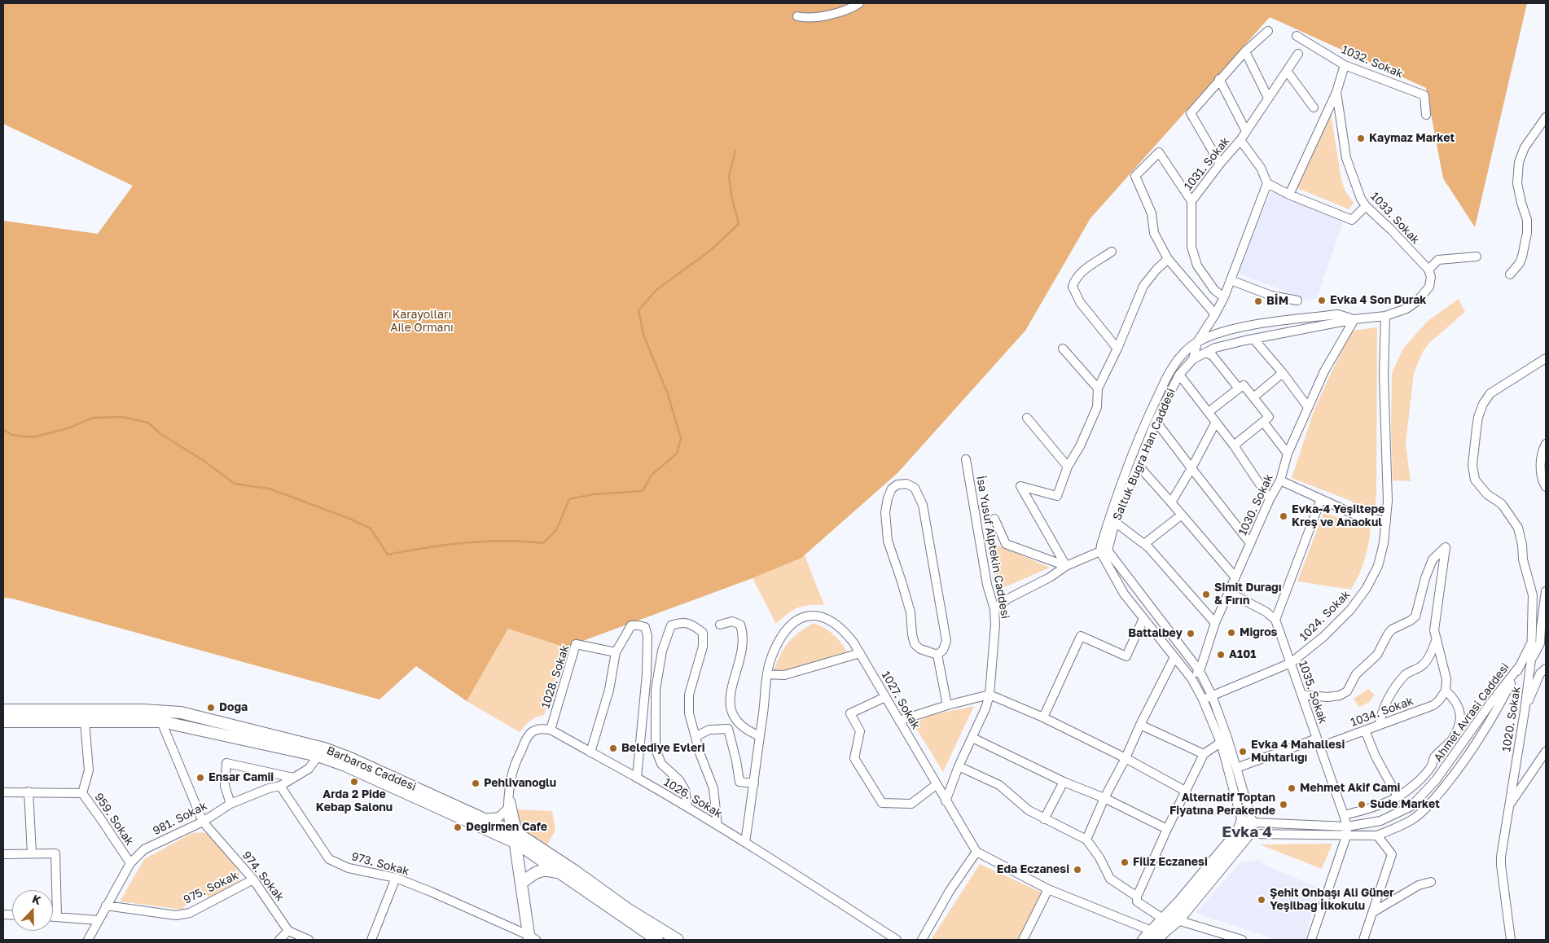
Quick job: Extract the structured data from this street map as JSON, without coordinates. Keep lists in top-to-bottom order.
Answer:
{
  "streets": {
    "main road": ["Barbaros Caddesi"],
    "street": [
      "1032. Sokak",
      "1031. Sokak",
      "1033. Sokak",
      "Saltuk Buğra Han Caddesi",
      "1030. Sokak",
      "İsa Yusuf Alptekin Caddesi",
      "1024. Sokak",
      "1028. Sokak",
      "1035. Sokak",
      "1027. Sokak",
      "1034. Sokak",
      "Ahmet Avrasi Caddesi",
      "1020. Sokak",
      "1026. Sokak",
      "981. Sokak",
      "959. Sokak",
      "973. Sokak",
      "974. Sokak",
      "975. Sokak"
    ]
  },
  "crossings": [
    ["1032. Sokak", "1033. Sokak"],
    ["Saltuk Buğra Han Caddesi", "1030. Sokak"],
    ["İsa Yusuf Alptekin Caddesi", "1027. Sokak"],
    ["1024. Sokak", "1035. Sokak"],
    ["1028. Sokak", "1026. Sokak"],
    ["1035. Sokak", "1034. Sokak"],
    ["1035. Sokak", "Ahmet Avrasi Caddesi"],
    ["1027. Sokak", "1026. Sokak"],
    ["Barbaros Caddesi", "981. Sokak"],
    ["Barbaros Caddesi", "974. Sokak"],
    ["981. Sokak", "959. Sokak"],
    ["981. Sokak", "973. Sokak"],
    ["981. Sokak", "974. Sokak"],
    ["981. Sokak", "975. Sokak"],
    ["974. Sokak", "975. Sokak"]
  ],
  "districts": ["Evka 4"],
  "parks": ["Karayolları Aile Ormanı"],
  "places": [
    "Kaymaz Market",
    "Evka 4 Son Durak",
    "BİM",
    "Evka-4 Yeşiltepe Kreş ve Anaokul",
    "Simit Durağı & Fırın",
    "Migros",
    "Battalbey",
    "A101",
    "Doğa",
    "Belediye Evleri",
    "Evka 4 Mahallesi Muhtarlığı",
    "Ensar Camii",
    "Arda 2 Pide Kebap Salonu",
    "Pehlivanoğlu",
    "Mehmet Akif Cami",
    "Alternatif Toptan Fiyatına Perakende",
    "Sude Market",
    "Değirmen Cafe",
    "Filiz Eczanesi",
    "Eda Eczanesi",
    "Şehit Onbaşı Ali Güner Yeşilbağ İlkokulu"
  ],
  "north": "top"
}
